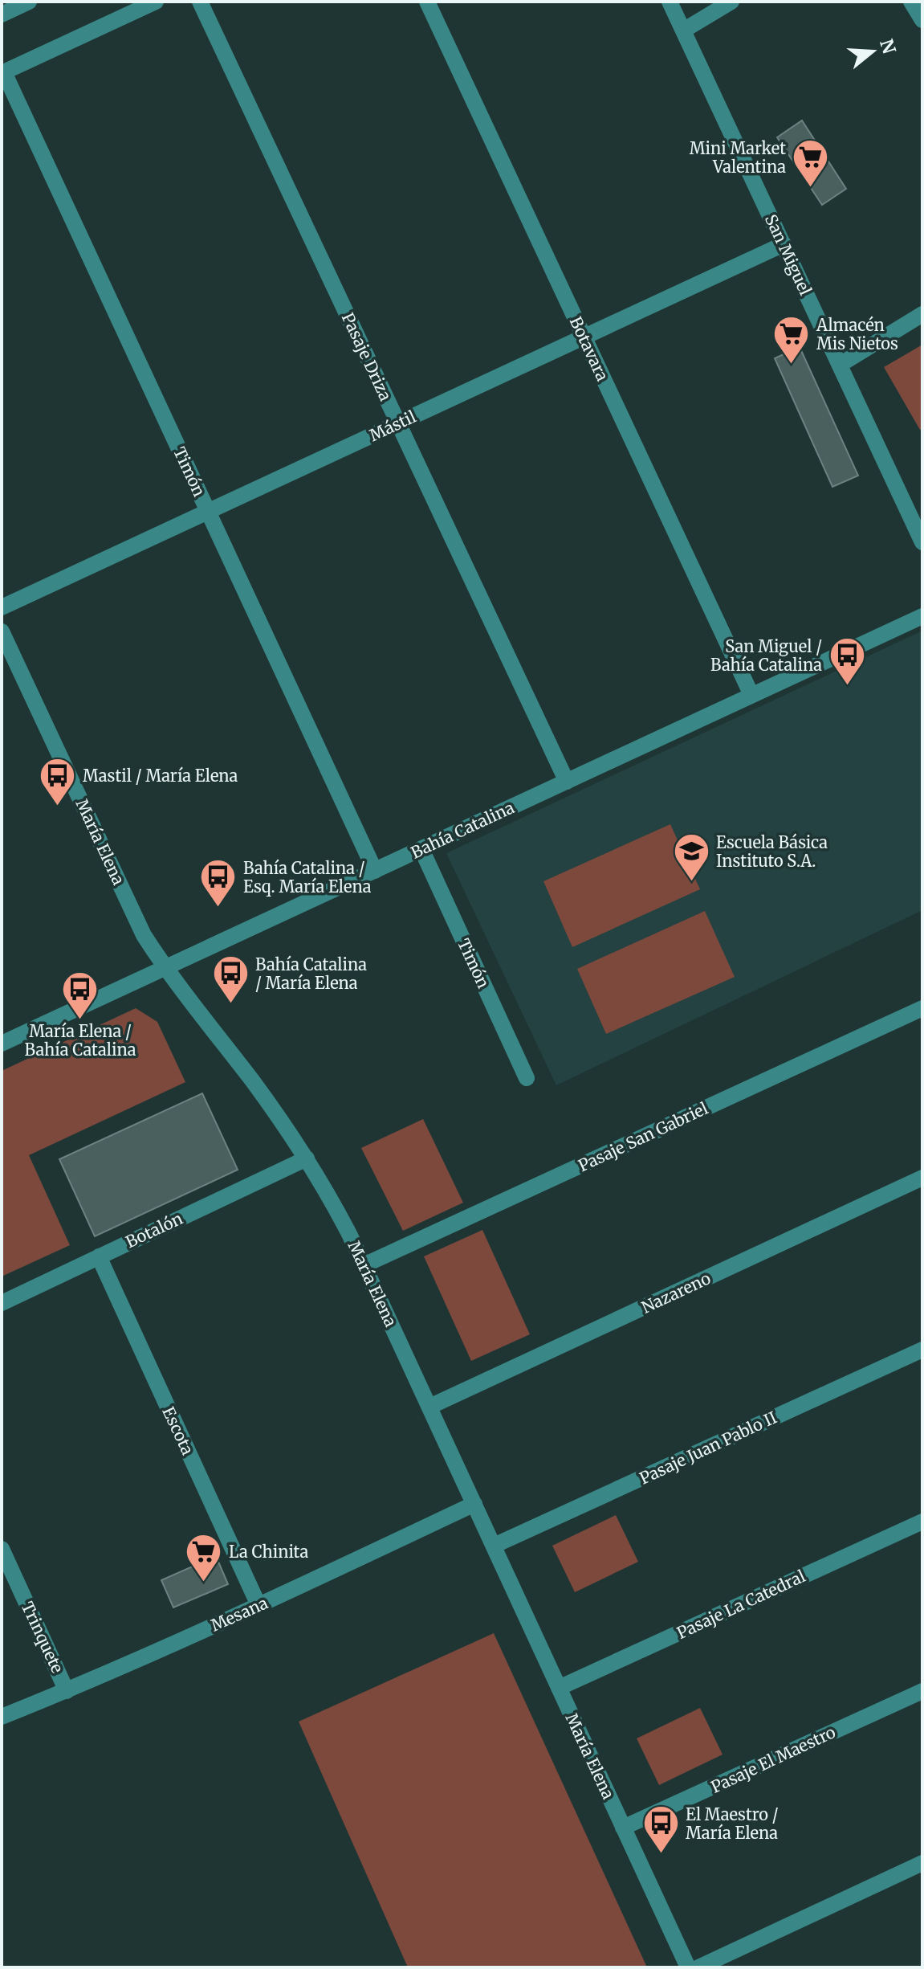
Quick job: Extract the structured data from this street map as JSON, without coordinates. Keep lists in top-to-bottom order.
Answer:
{
  "streets": {
    "street": [
      "San Miguel",
      "Botavara",
      "Pasaje Driza",
      "Mástil",
      "Timón",
      "Bahía Catalina",
      "María Elena",
      "Pasaje San Gabriel",
      "Botalón",
      "Nazareno",
      "Escota",
      "Pasaje Juan Pablo II",
      "Pasaje La Catedral",
      "Mesana",
      "Trinquete",
      "Pasaje El Maestro"
    ]
  },
  "crossings": [
    ["San Miguel", "Mástil"],
    ["Botavara", "Mástil"],
    ["Botavara", "Bahía Catalina"],
    ["Pasaje Driza", "Mástil"],
    ["Pasaje Driza", "Bahía Catalina"],
    ["Mástil", "Timón"],
    ["Timón", "Bahía Catalina"],
    ["Bahía Catalina", "María Elena"],
    ["María Elena", "Pasaje San Gabriel"],
    ["María Elena", "Botalón"],
    ["María Elena", "Nazareno"],
    ["María Elena", "Pasaje Juan Pablo II"],
    ["María Elena", "Pasaje La Catedral"],
    ["María Elena", "Mesana"],
    ["María Elena", "Pasaje El Maestro"],
    ["Botalón", "Escota"],
    ["Escota", "Mesana"],
    ["Mesana", "Trinquete"]
  ],
  "places": {
    "supermarket": ["Mini Market Valentina", "Almacén Mis Nietos", "La Chinita"],
    "bus stop": [
      "San Miguel / Bahía Catalina",
      "Mastil / María Elena",
      "Bahía Catalina / Esq. María Elena",
      "Bahía Catalina / María Elena",
      "María Elena / Bahía Catalina",
      "El Maestro / María Elena"
    ],
    "school or university": ["Escuela Básica Instituto S.A."]
  },
  "north": "right"
}
